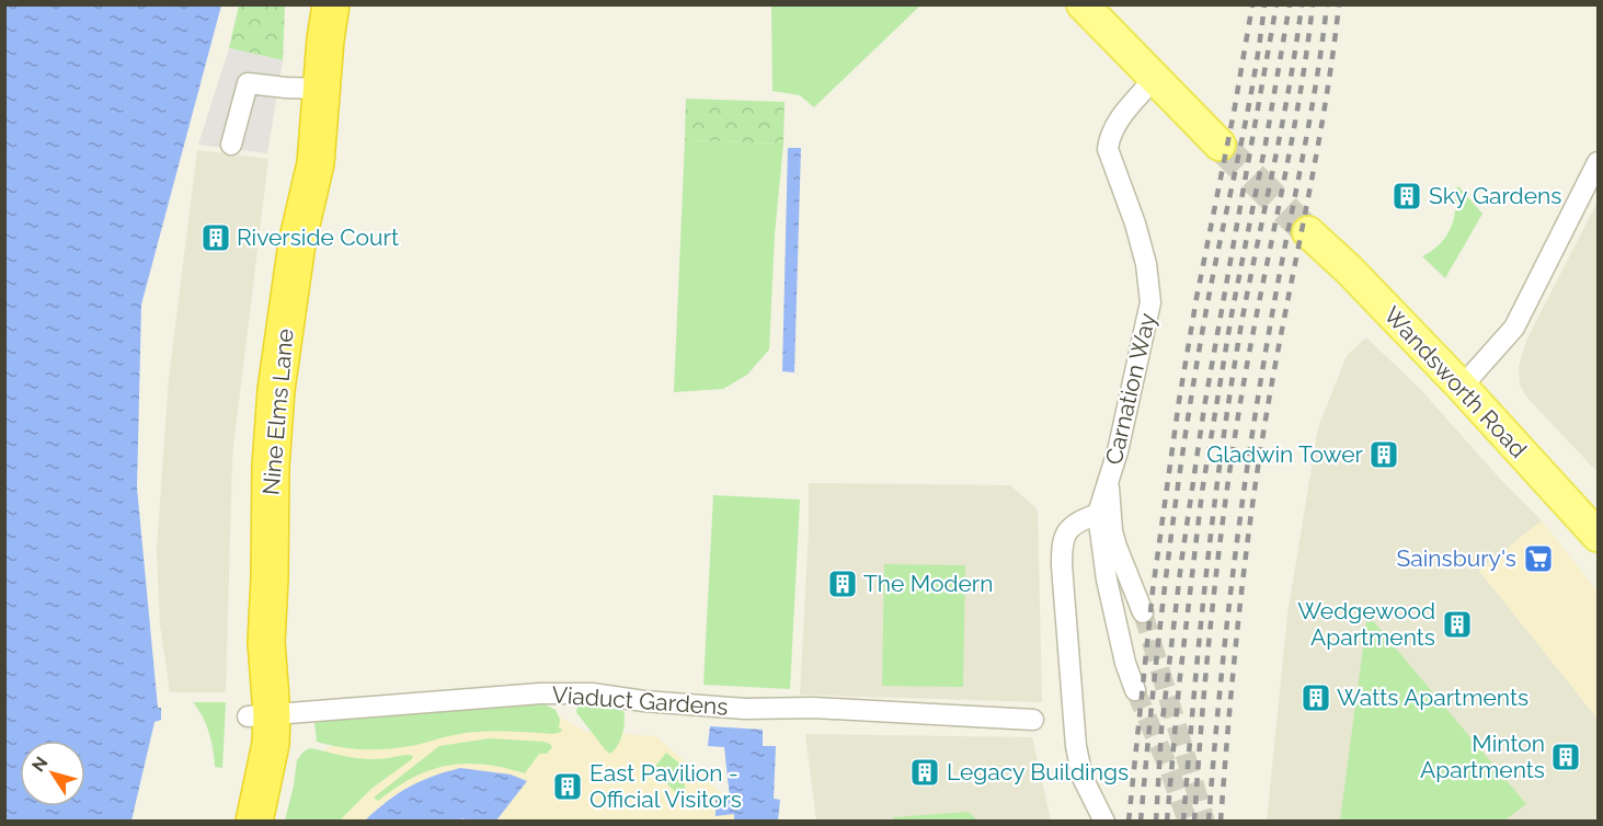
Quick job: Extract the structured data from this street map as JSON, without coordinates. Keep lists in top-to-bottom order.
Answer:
{
  "streets": {
    "highway": ["Nine Elms Lane"],
    "main road": ["Wandsworth Road"],
    "street": ["Carnation Way", "Viaduct Gardens"]
  },
  "crossings": [
    ["Nine Elms Lane", "Viaduct Gardens"]
  ],
  "places": {
    "building": [
      "Sky Gardens",
      "Riverside Court",
      "Gladwin Tower",
      "The Modern",
      "Wedgewood Apartments",
      "Watts Apartments",
      "Minton Apartments",
      "Legacy Buildings",
      "East Pavilion - Official Visitors"
    ],
    "supermarket": ["Sainsbury's"]
  },
  "north": "top left"
}
